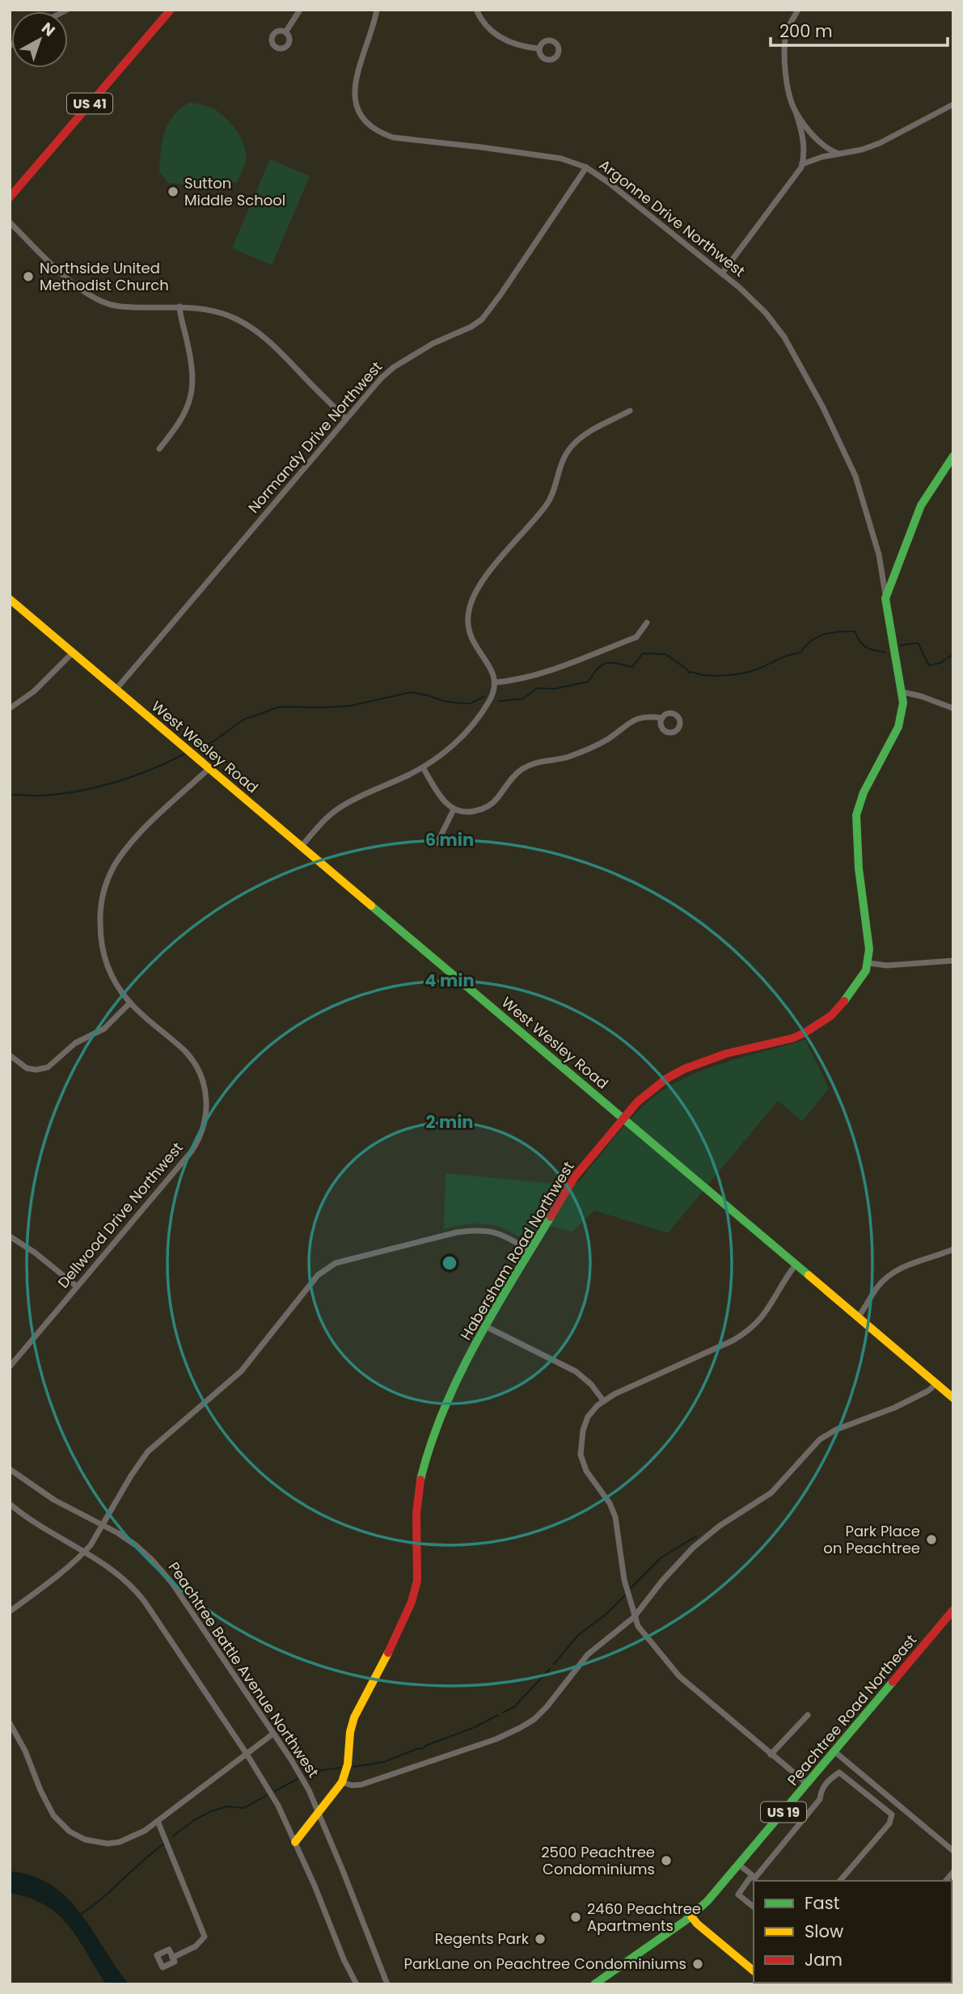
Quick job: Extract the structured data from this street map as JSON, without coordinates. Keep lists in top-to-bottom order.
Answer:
{
  "streets": {
    "main road": [
      "US 41",
      "West Wesley Road",
      "Habersham Road Northwest",
      "Peachtree Road Northeast",
      "US 19"
    ],
    "street": [
      "Argonne Drive Northwest",
      "Normandy Drive Northwest",
      "Dellwood Drive Northwest",
      "Peachtree Battle Avenue Northwest"
    ]
  },
  "crossings": [
    ["Argonne Drive Northwest", "Normandy Drive Northwest"],
    ["Normandy Drive Northwest", "West Wesley Road"],
    ["West Wesley Road", "Dellwood Drive Northwest"],
    ["West Wesley Road", "Habersham Road Northwest"]
  ],
  "places": [
    "Sutton Middle School",
    "Northside United Methodist Church",
    "Park Place on Peachtree",
    "2500 Peachtree Condominiums",
    "2460 Peachtree Apartments",
    "Regents Park",
    "ParkLane on Peachtree Condominiums"
  ],
  "legend": ["Fast", "Slow", "Jam"],
  "scale_bar": "200 m",
  "north": "top right",
  "rings": ["6 min", "4 min", "2 min"]
}
